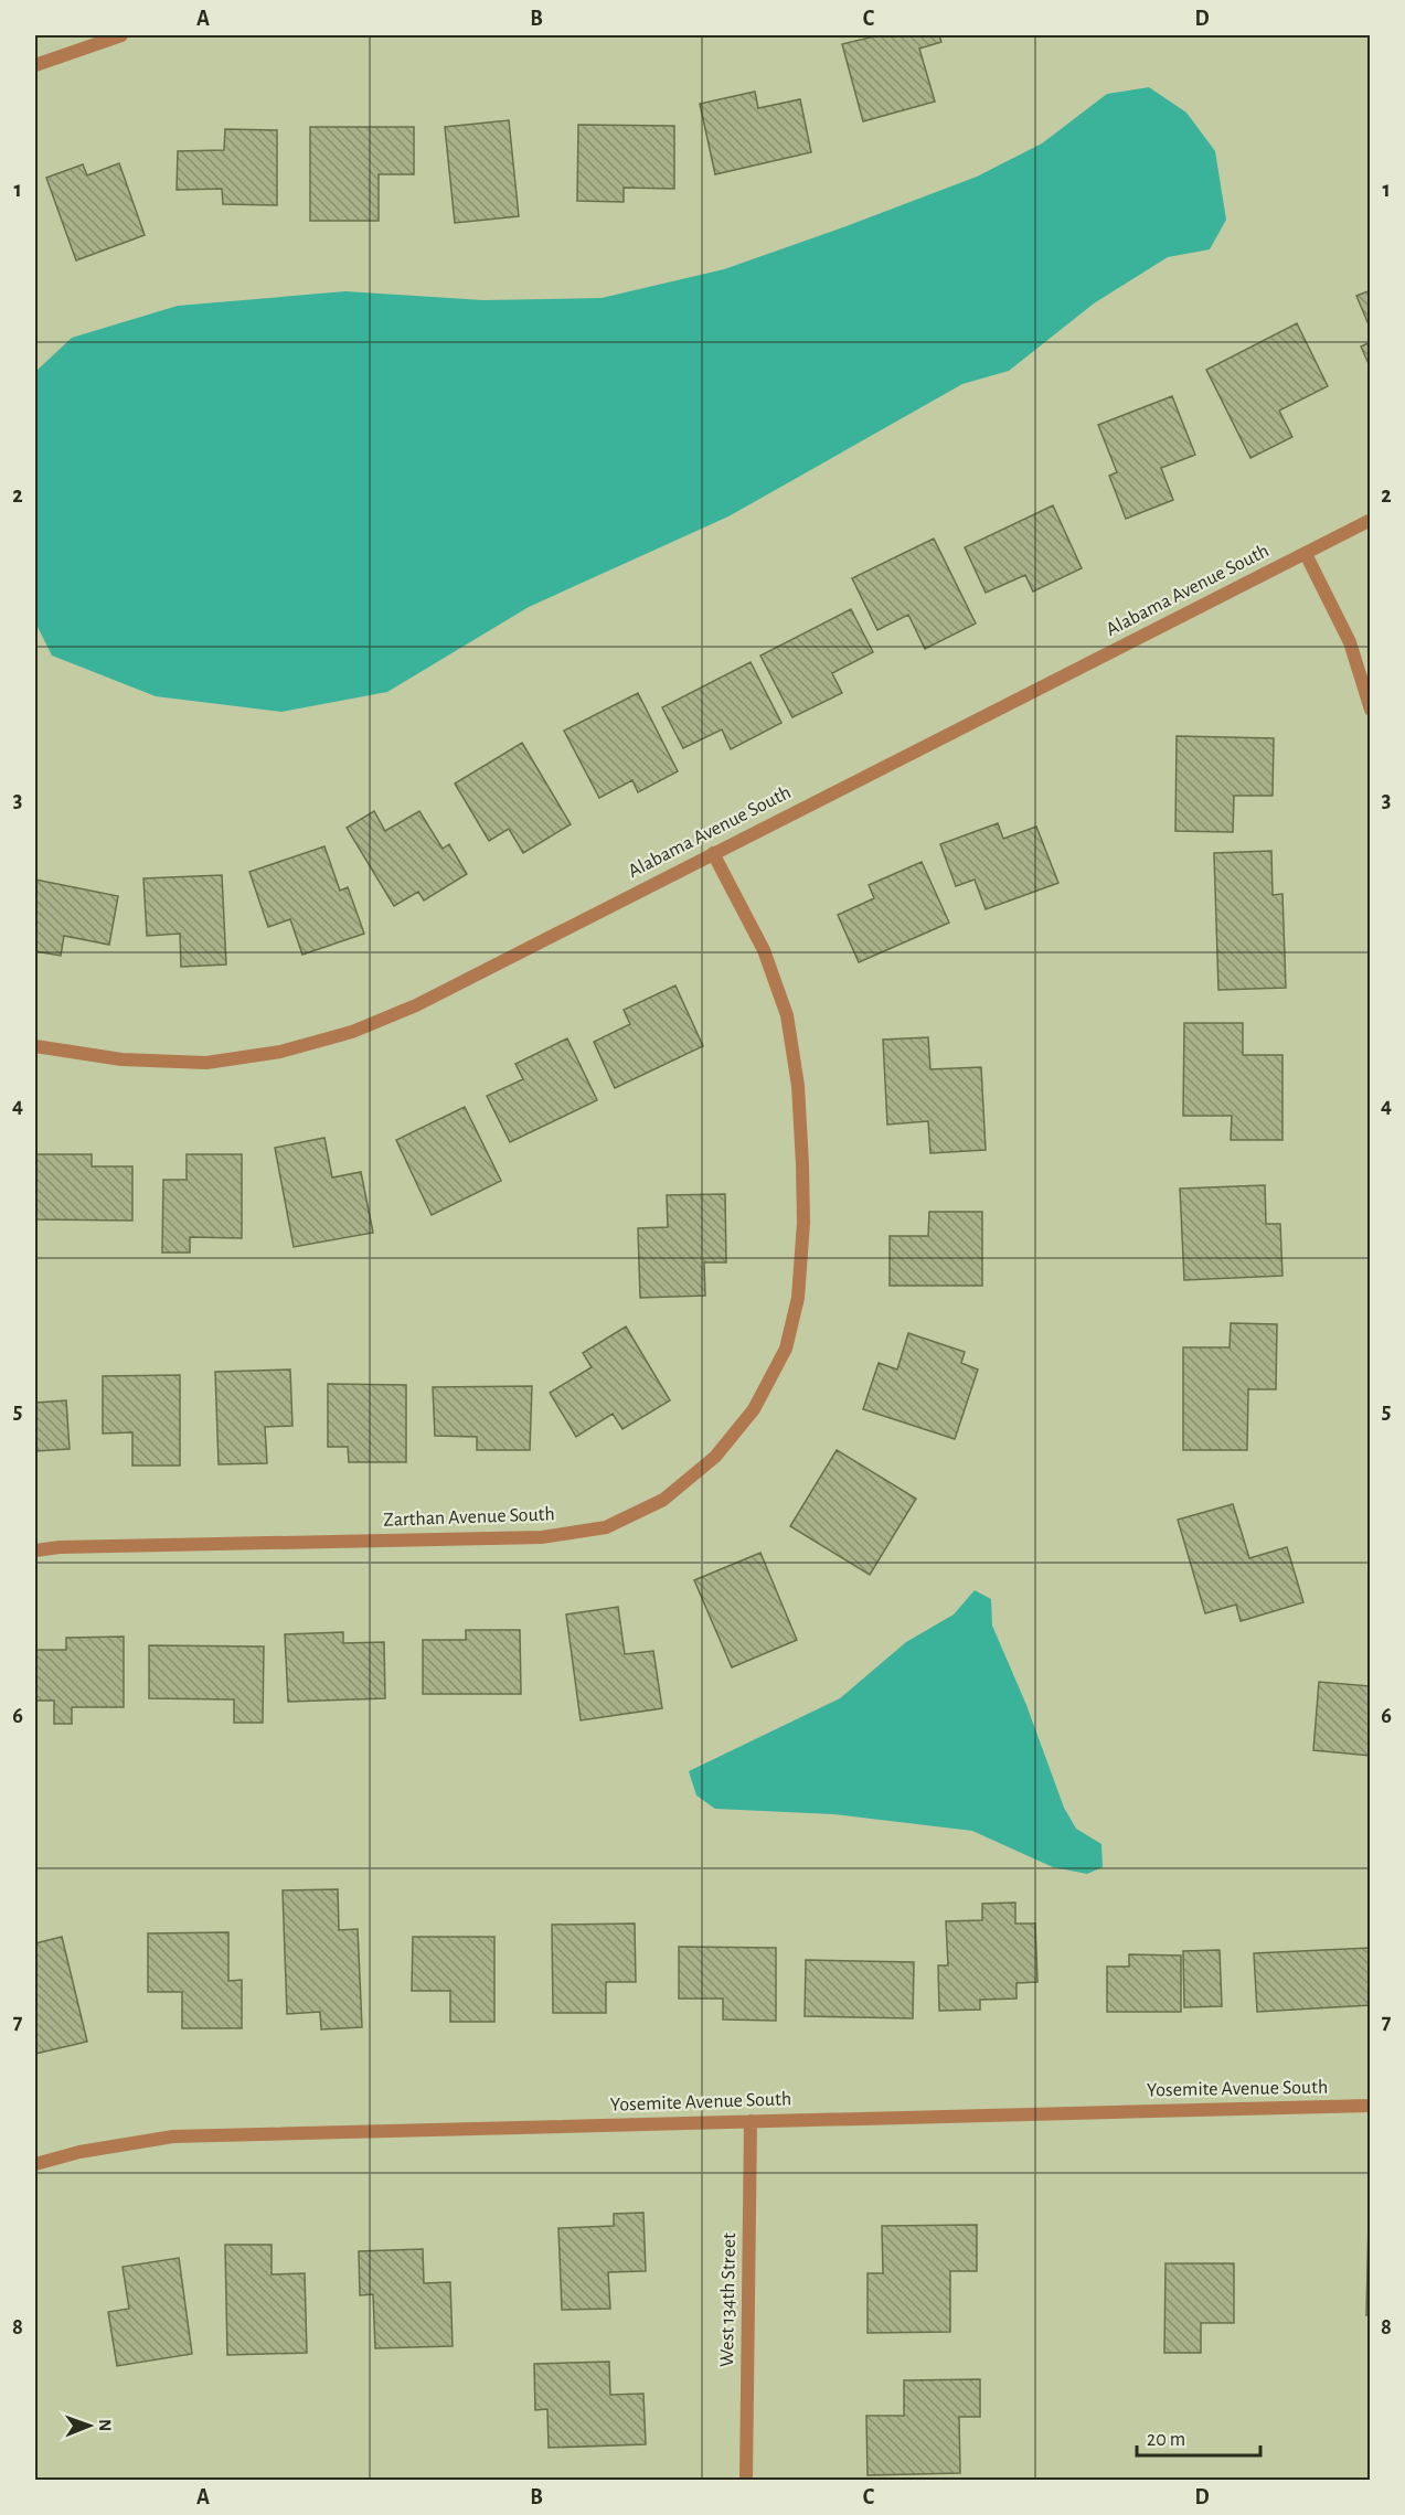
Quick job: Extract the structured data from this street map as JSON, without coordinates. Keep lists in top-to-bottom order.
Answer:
{
  "streets": {
    "street": [
      "Alabama Avenue South",
      "Zarthan Avenue South",
      "Yosemite Avenue South",
      "West 134th Street"
    ]
  },
  "crossings": [
    ["Alabama Avenue South", "Zarthan Avenue South"],
    ["Yosemite Avenue South", "West 134th Street"]
  ],
  "scale_bar": "20 m",
  "north": "right",
  "grid": {
    "columns": [
      "A",
      "B",
      "C",
      "D"
    ],
    "rows": [
      "1",
      "2",
      "3",
      "4",
      "5",
      "6",
      "7",
      "8"
    ]
  }
}
